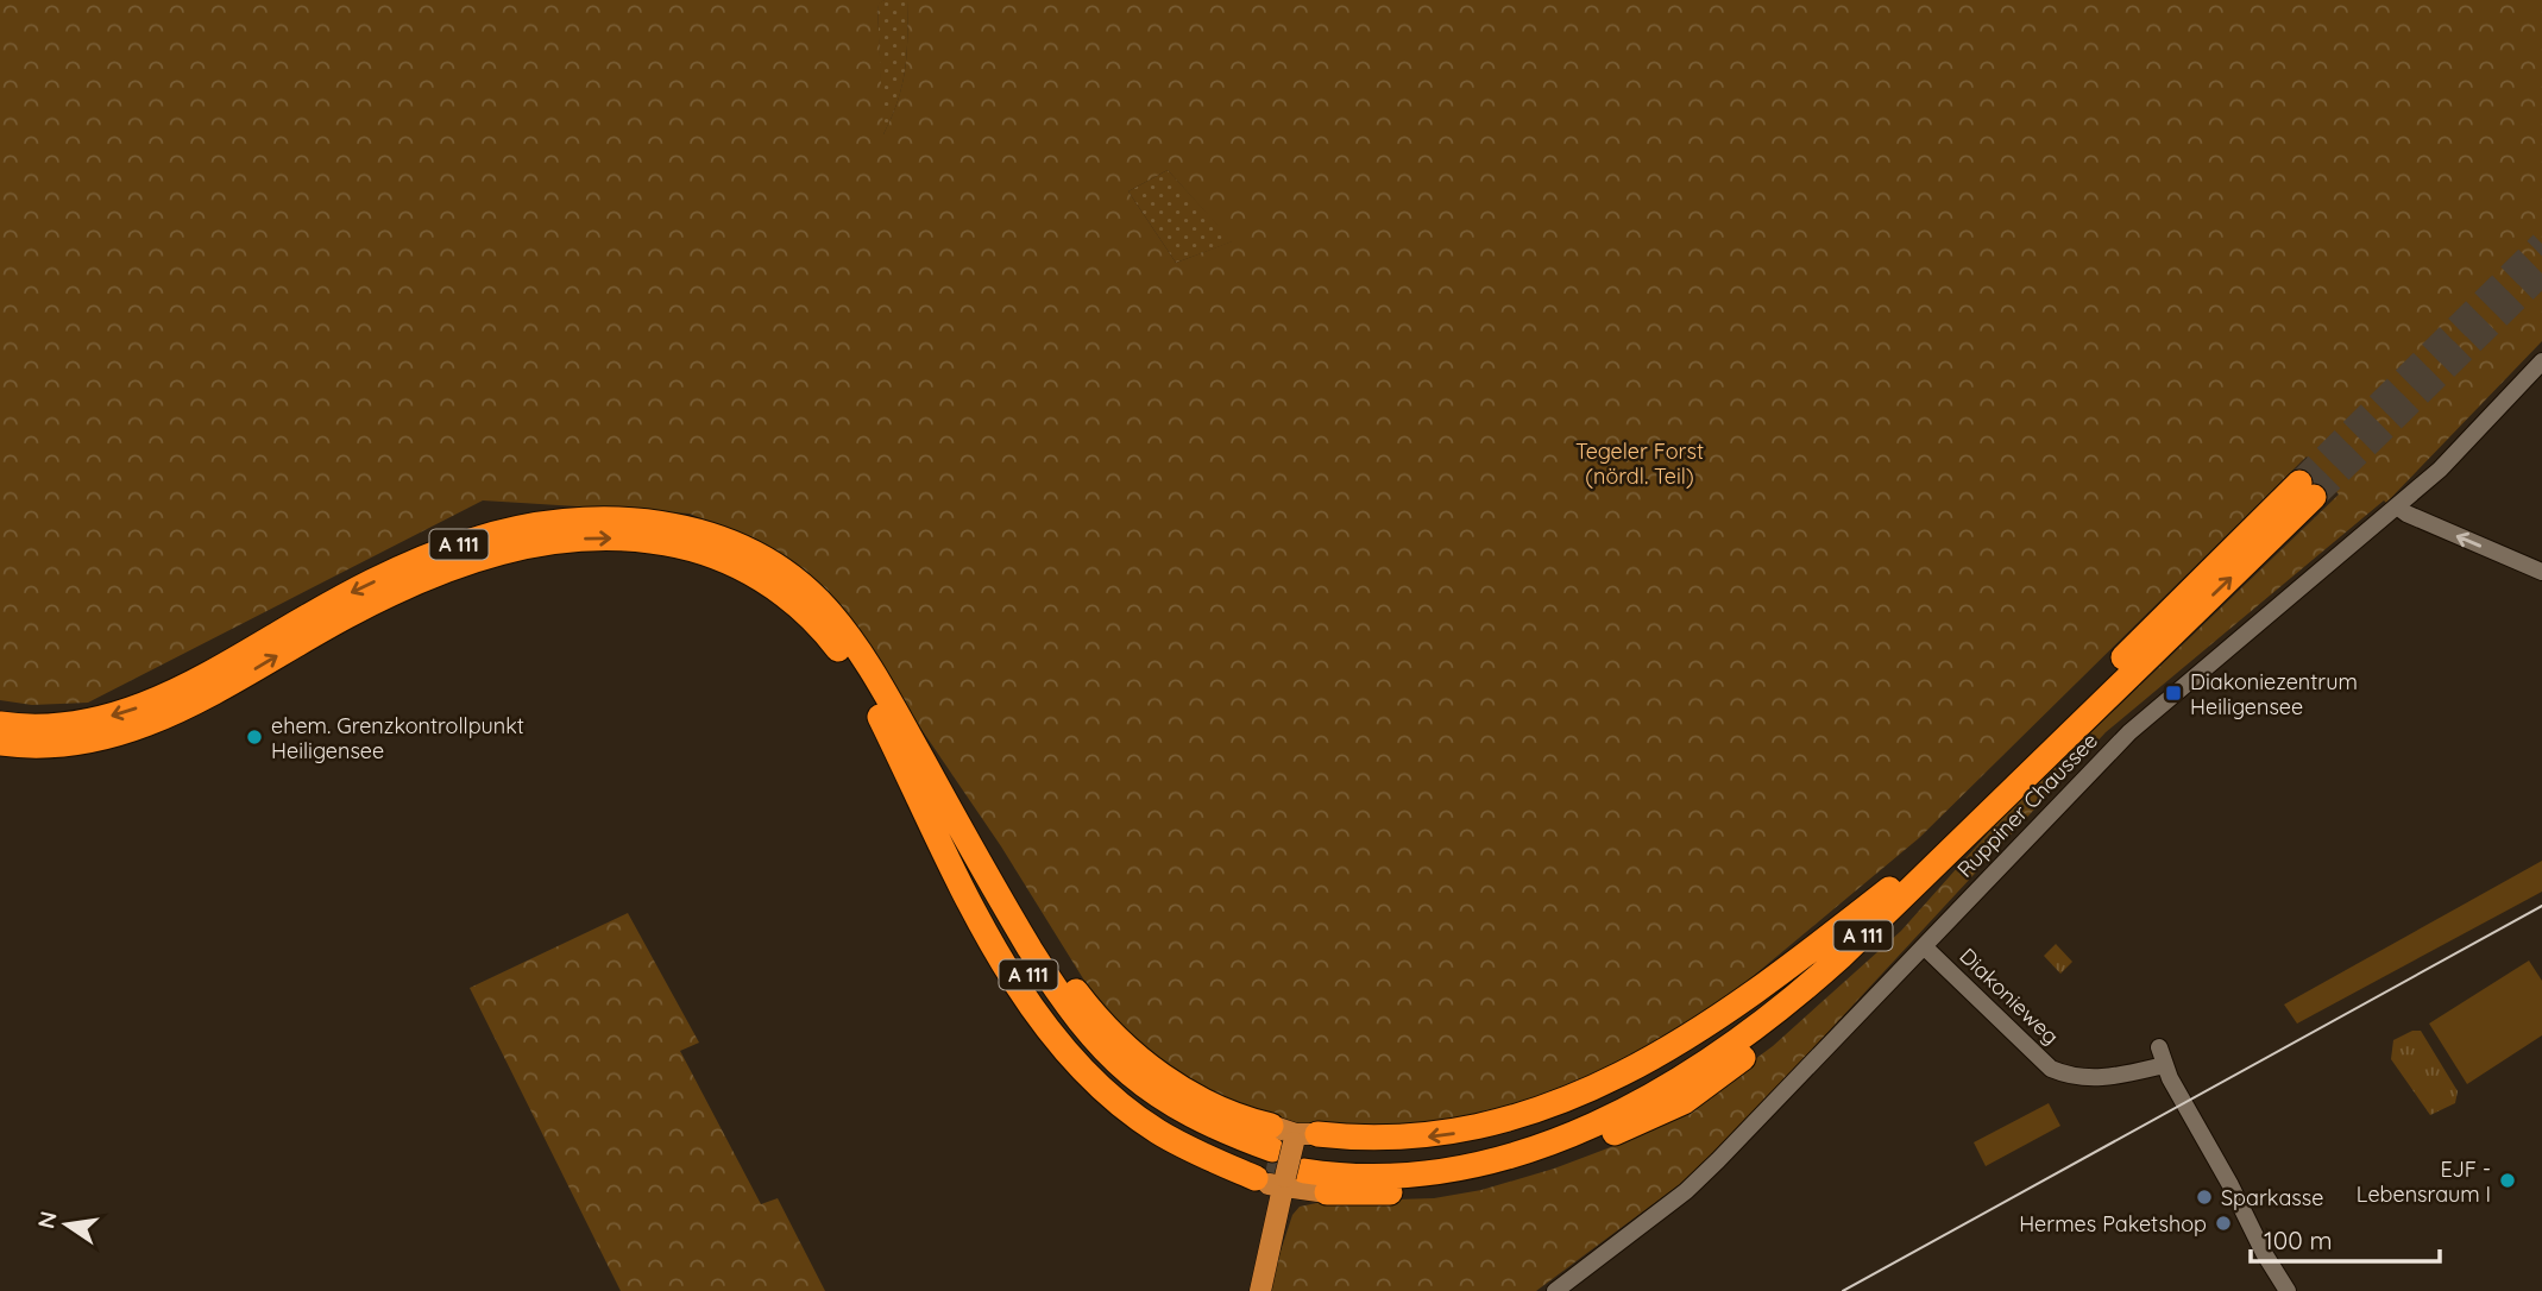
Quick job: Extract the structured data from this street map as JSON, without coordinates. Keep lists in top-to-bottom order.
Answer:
{
  "streets": {
    "highway": ["A 111"],
    "street": ["Ruppiner Chaussee", "Diakonieweg"]
  },
  "crossings": [
    ["Ruppiner Chaussee", "Diakonieweg"]
  ],
  "parks": ["Tegeler Forst (nördl. Teil)"],
  "places": {
    "transit": ["Diakoniezentrum Heiligensee"],
    "other": [
      "ehem. Grenzkontrollpunkt Heiligensee",
      "EJF - Lebensraum I",
      "Sparkasse",
      "Hermes Paketshop"
    ]
  },
  "scale_bar": "100 m",
  "north": "left"
}
